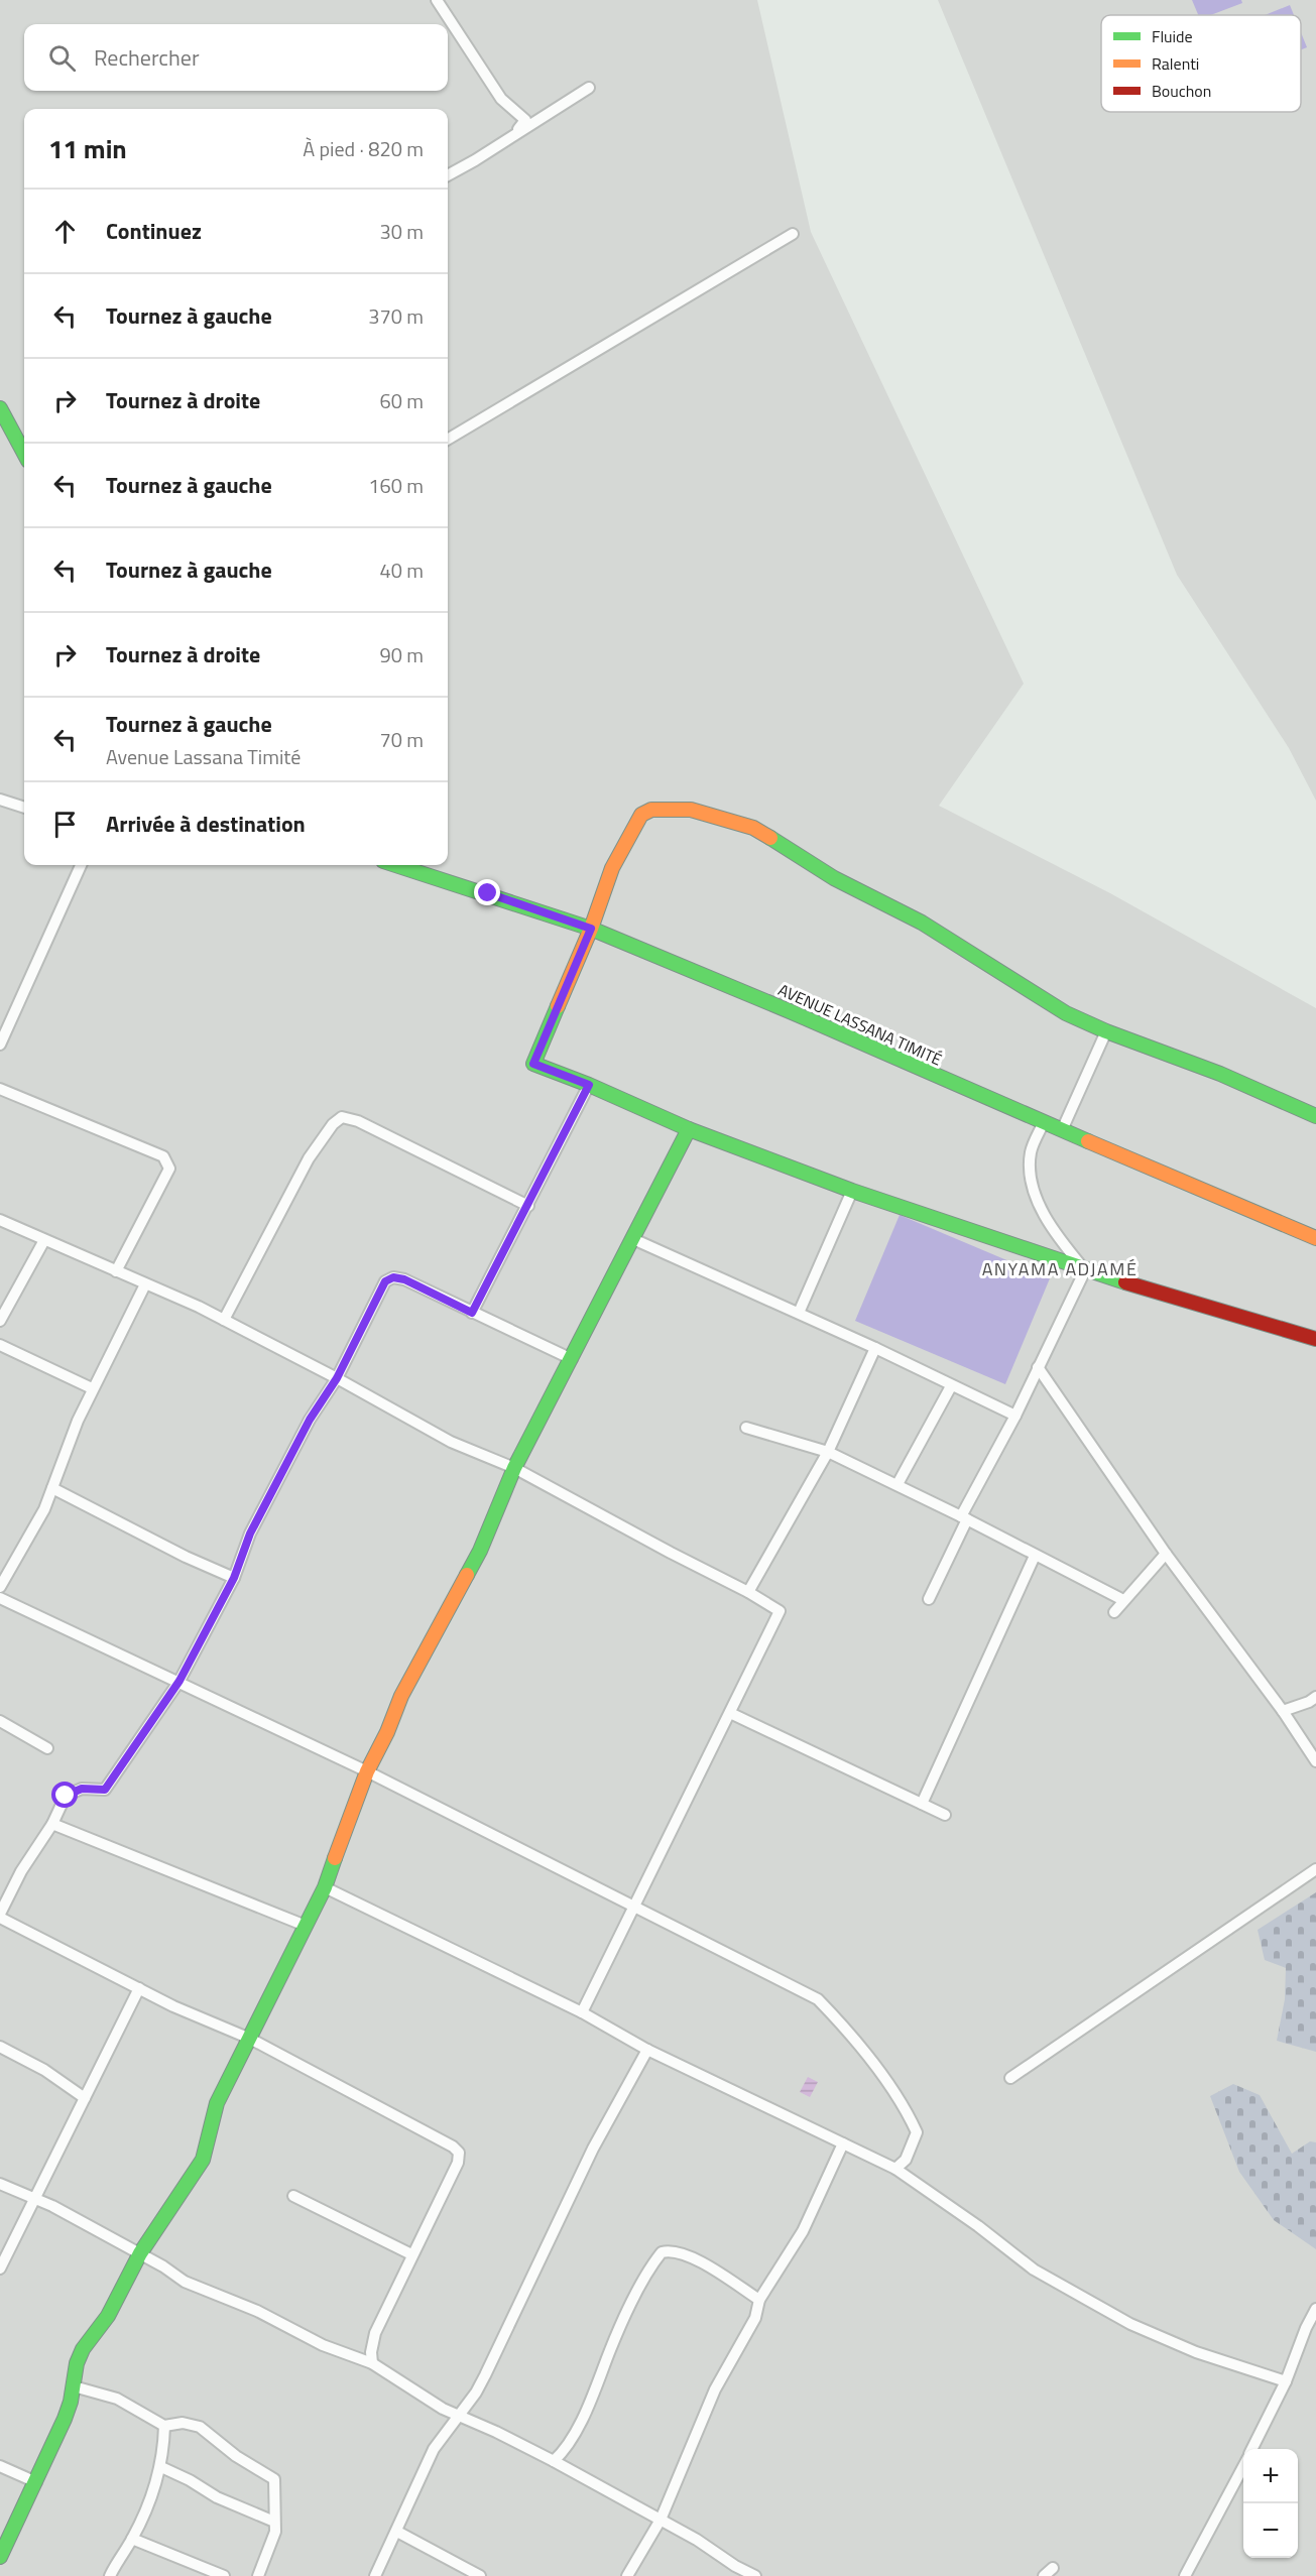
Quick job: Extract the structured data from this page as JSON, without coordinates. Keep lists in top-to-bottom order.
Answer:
{
  "streets": {
    "street": ["AVENUE LASSANA TIMITÉ"]
  },
  "districts": ["ANYAMA ADJAMÉ"],
  "legend": ["Fluide", "Ralenti", "Bouchon"],
  "page": {
    "search": "Rechercher",
    "heading": ["11 min", "À pied · 820 m"],
    "list": [
      ["Continuez", "30 m"],
      ["Tournez à gauche", "370 m"],
      ["Tournez à droite", "60 m"],
      ["Tournez à gauche", "160 m"],
      ["Tournez à gauche", "40 m"],
      ["Tournez à droite", "90 m"],
      ["Tournez à gauche", "Avenue Lassana Timité", "70 m"],
      "Arrivée à destination"
    ],
    "map_buttons": ["+", "−"]
  }
}
